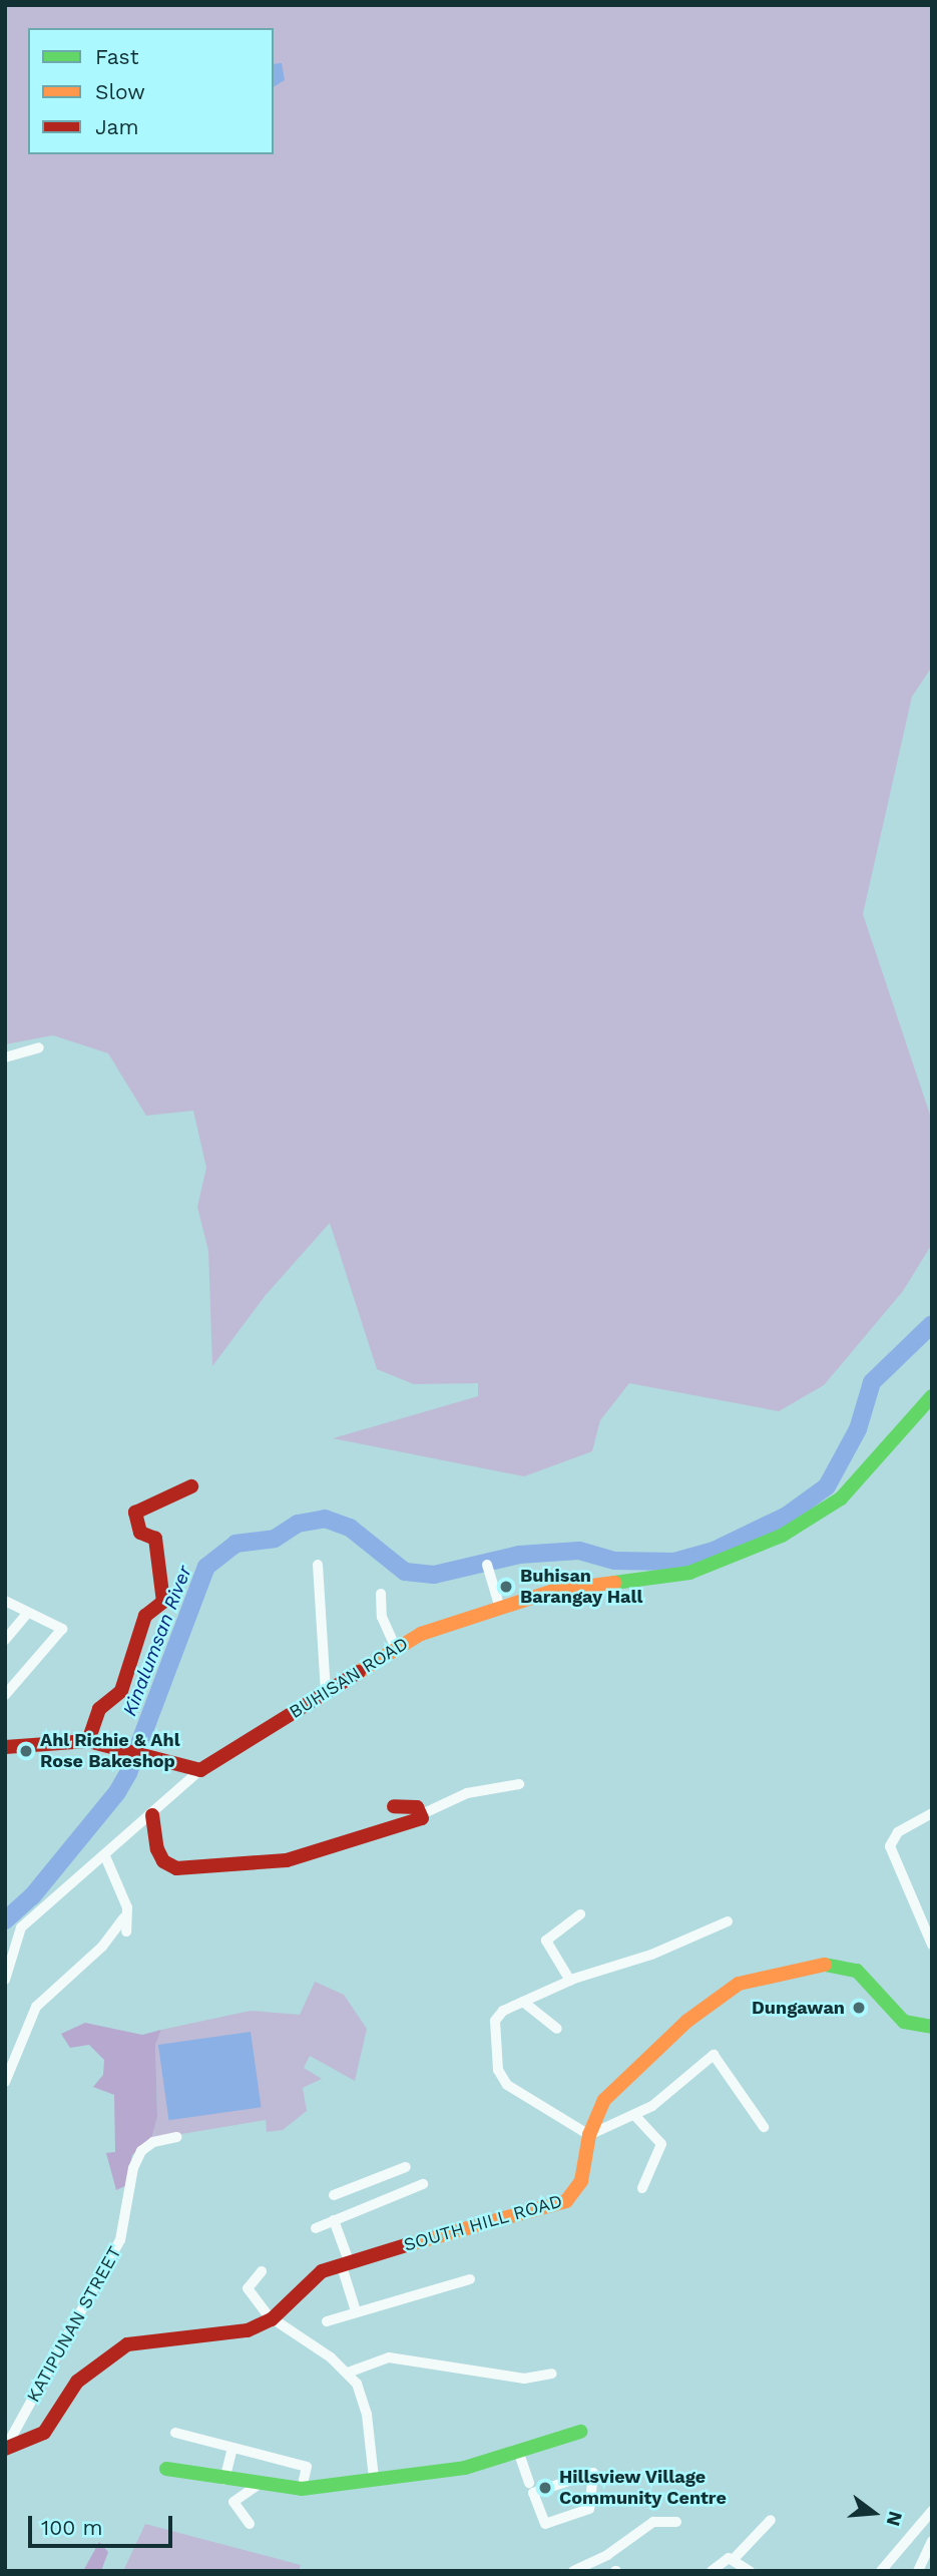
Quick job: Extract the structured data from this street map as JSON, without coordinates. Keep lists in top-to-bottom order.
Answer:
{
  "streets": {
    "street": ["BUHISAN ROAD", "SOUTH HILL ROAD", "KATIPUNAN STREET"]
  },
  "crossings": [
    ["SOUTH HILL ROAD", "KATIPUNAN STREET"]
  ],
  "water": ["Kinalumsan River"],
  "places": [
    "Buhisan Barangay Hall",
    "Ahl Richie & Ahl Rose Bakeshop",
    "Dungawan",
    "Hillsview Village Community Centre"
  ],
  "legend": ["Fast", "Slow", "Jam"],
  "scale_bar": "100 m",
  "north": "right"
}
